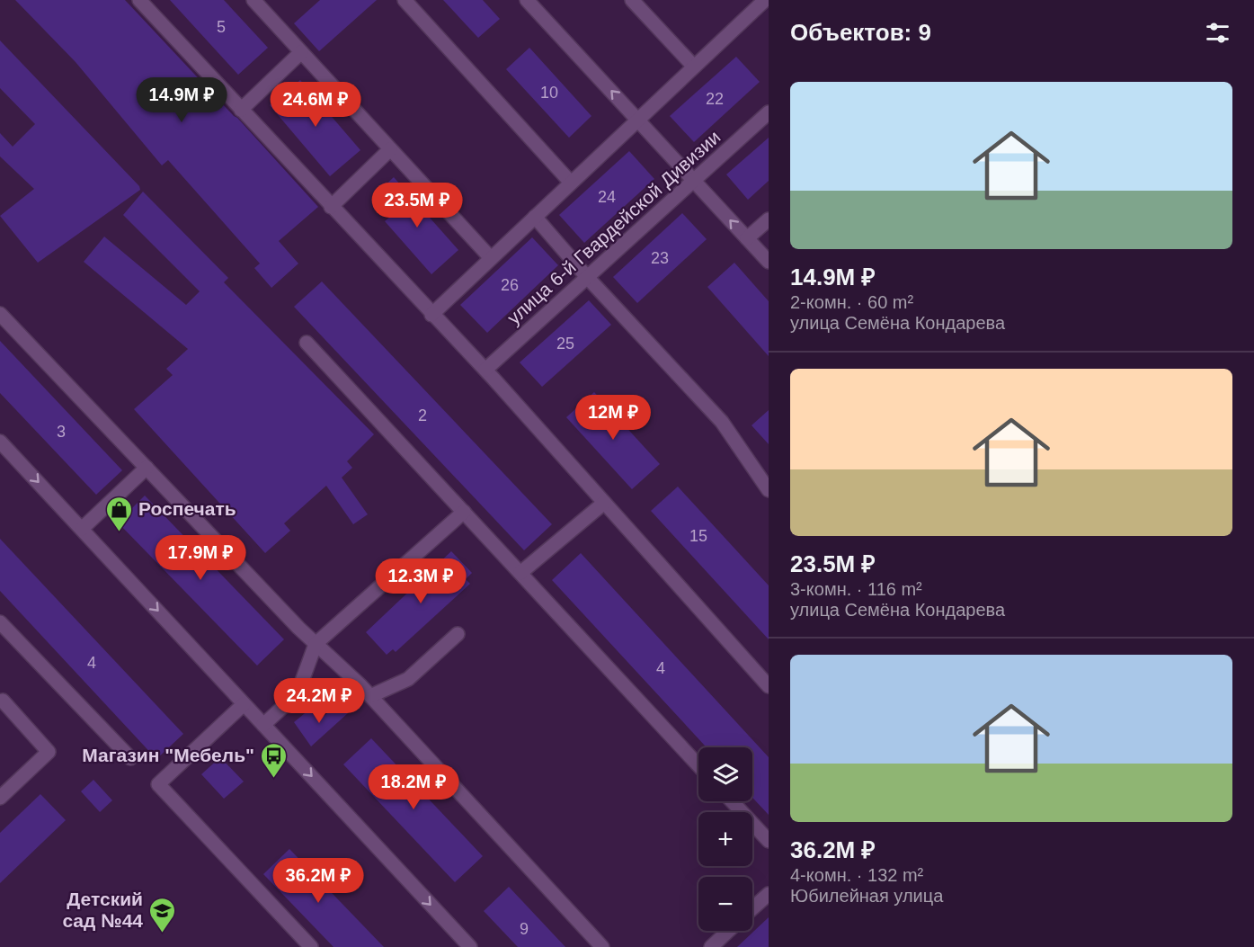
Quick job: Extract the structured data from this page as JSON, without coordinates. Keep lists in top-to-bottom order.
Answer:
{
  "streets": {
    "street": ["улица 6-й Гвардейской Дивизии"]
  },
  "places": {
    "shop": ["Роспечать"],
    "bus stop": ["Магазин \"Мебель\""],
    "school or university": ["Детский сад №44"]
  },
  "house_numbers": [
    "5",
    "10",
    "22",
    "24",
    "23",
    "26",
    "25",
    "2",
    "3",
    "15",
    "4",
    "4",
    "9"
  ],
  "page": {
    "heading": "Объектов: 9",
    "list": [
      {
        "name": "14.9M ₽",
        "note": "2-комн. · 60 m² · улица Семёна Кондарева"
      },
      {
        "name": "23.5M ₽",
        "note": "3-комн. · 116 m² · улица Семёна Кондарева"
      },
      {
        "name": "36.2M ₽",
        "note": "4-комн. · 132 m² · Юбилейная улица"
      }
    ],
    "price": [
      "14.9M ₽",
      "24.6M ₽",
      "23.5M ₽",
      "12M ₽",
      "17.9M ₽",
      "12.3M ₽",
      "24.2M ₽",
      "18.2M ₽",
      "36.2M ₽"
    ],
    "map_buttons": ["+", "−"]
  }
}
